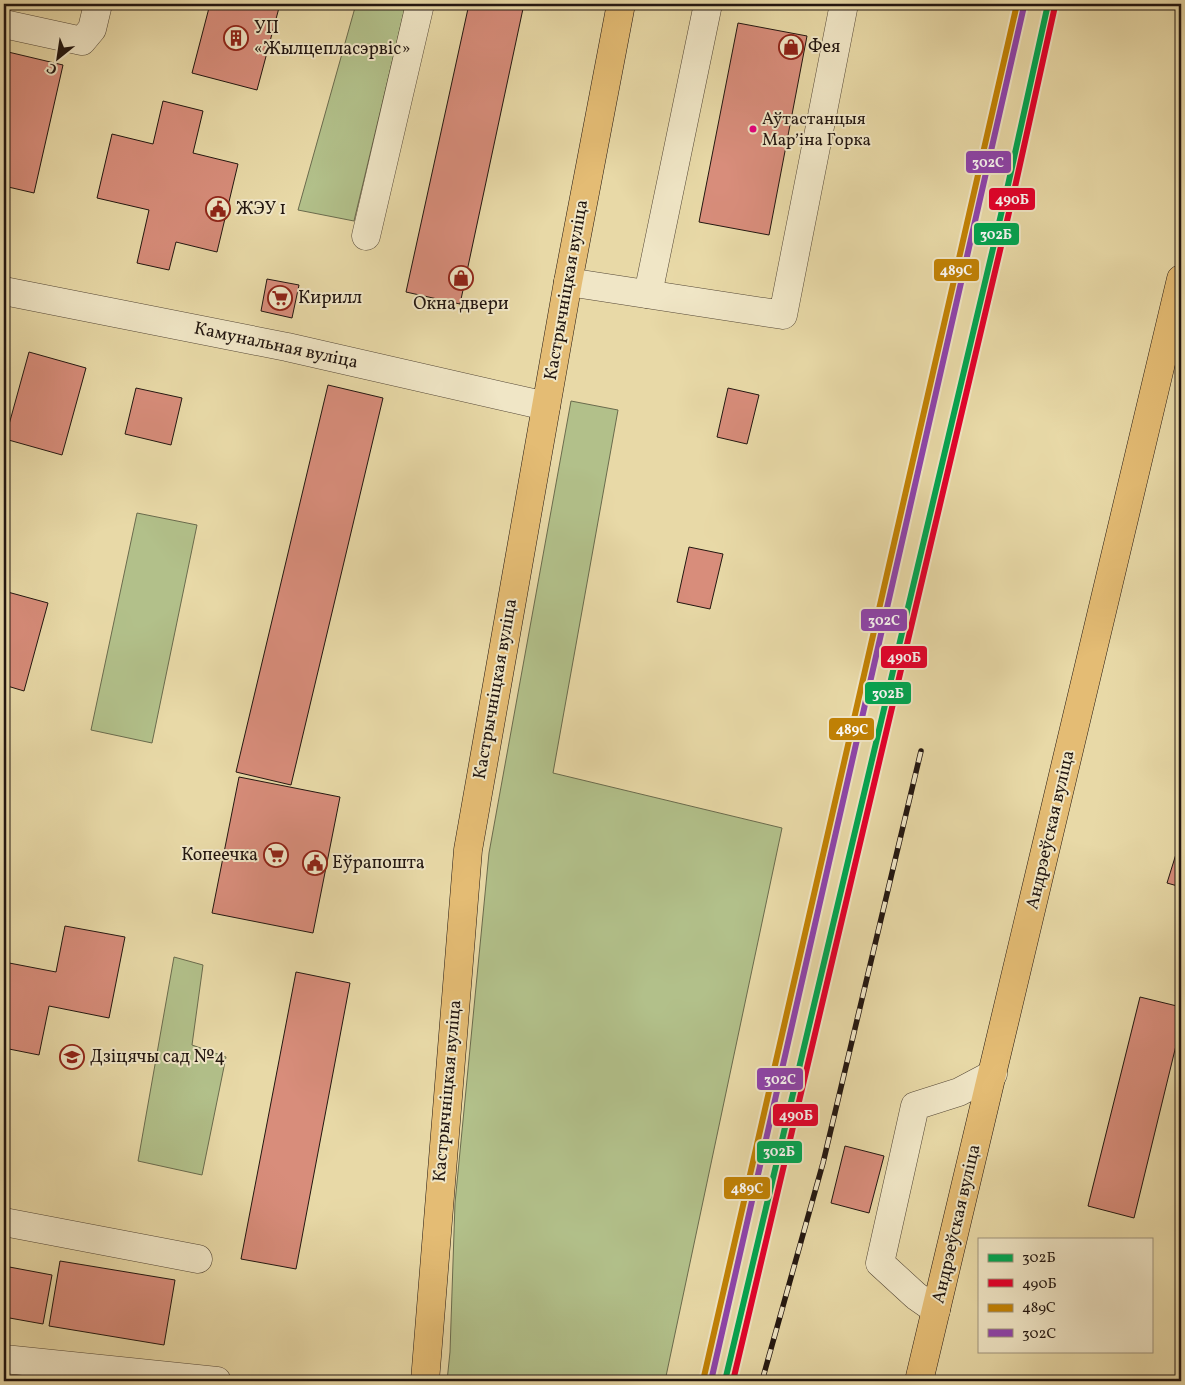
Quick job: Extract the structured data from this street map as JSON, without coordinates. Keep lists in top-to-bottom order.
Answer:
{
  "streets": {
    "main road": ["Кастрычніцкая вуліца", "Андрэеўская вуліца"],
    "street": ["Камунальная вуліца"]
  },
  "crossings": [
    ["Кастрычніцкая вуліца", "Камунальная вуліца"]
  ],
  "places": {
    "building": ["УП «Жылцепласэрвіс»"],
    "shop": ["Фея", "Окна двери"],
    "other": ["Аўтастанцыя Марʼіна Горка"],
    "public building": ["ЖЭУ 1", "Еўрапошта"],
    "supermarket": ["Кирилл", "Копеечка"],
    "school or university": ["Дзіцячы сад №4"]
  },
  "lines": [
    "transit line 302Б",
    "transit line 489С",
    "transit line 490Б",
    "transit line 302С"
  ],
  "legend": [
    "302Б",
    "490Б",
    "489С",
    "302С"
  ],
  "north": "bottom left"
}
